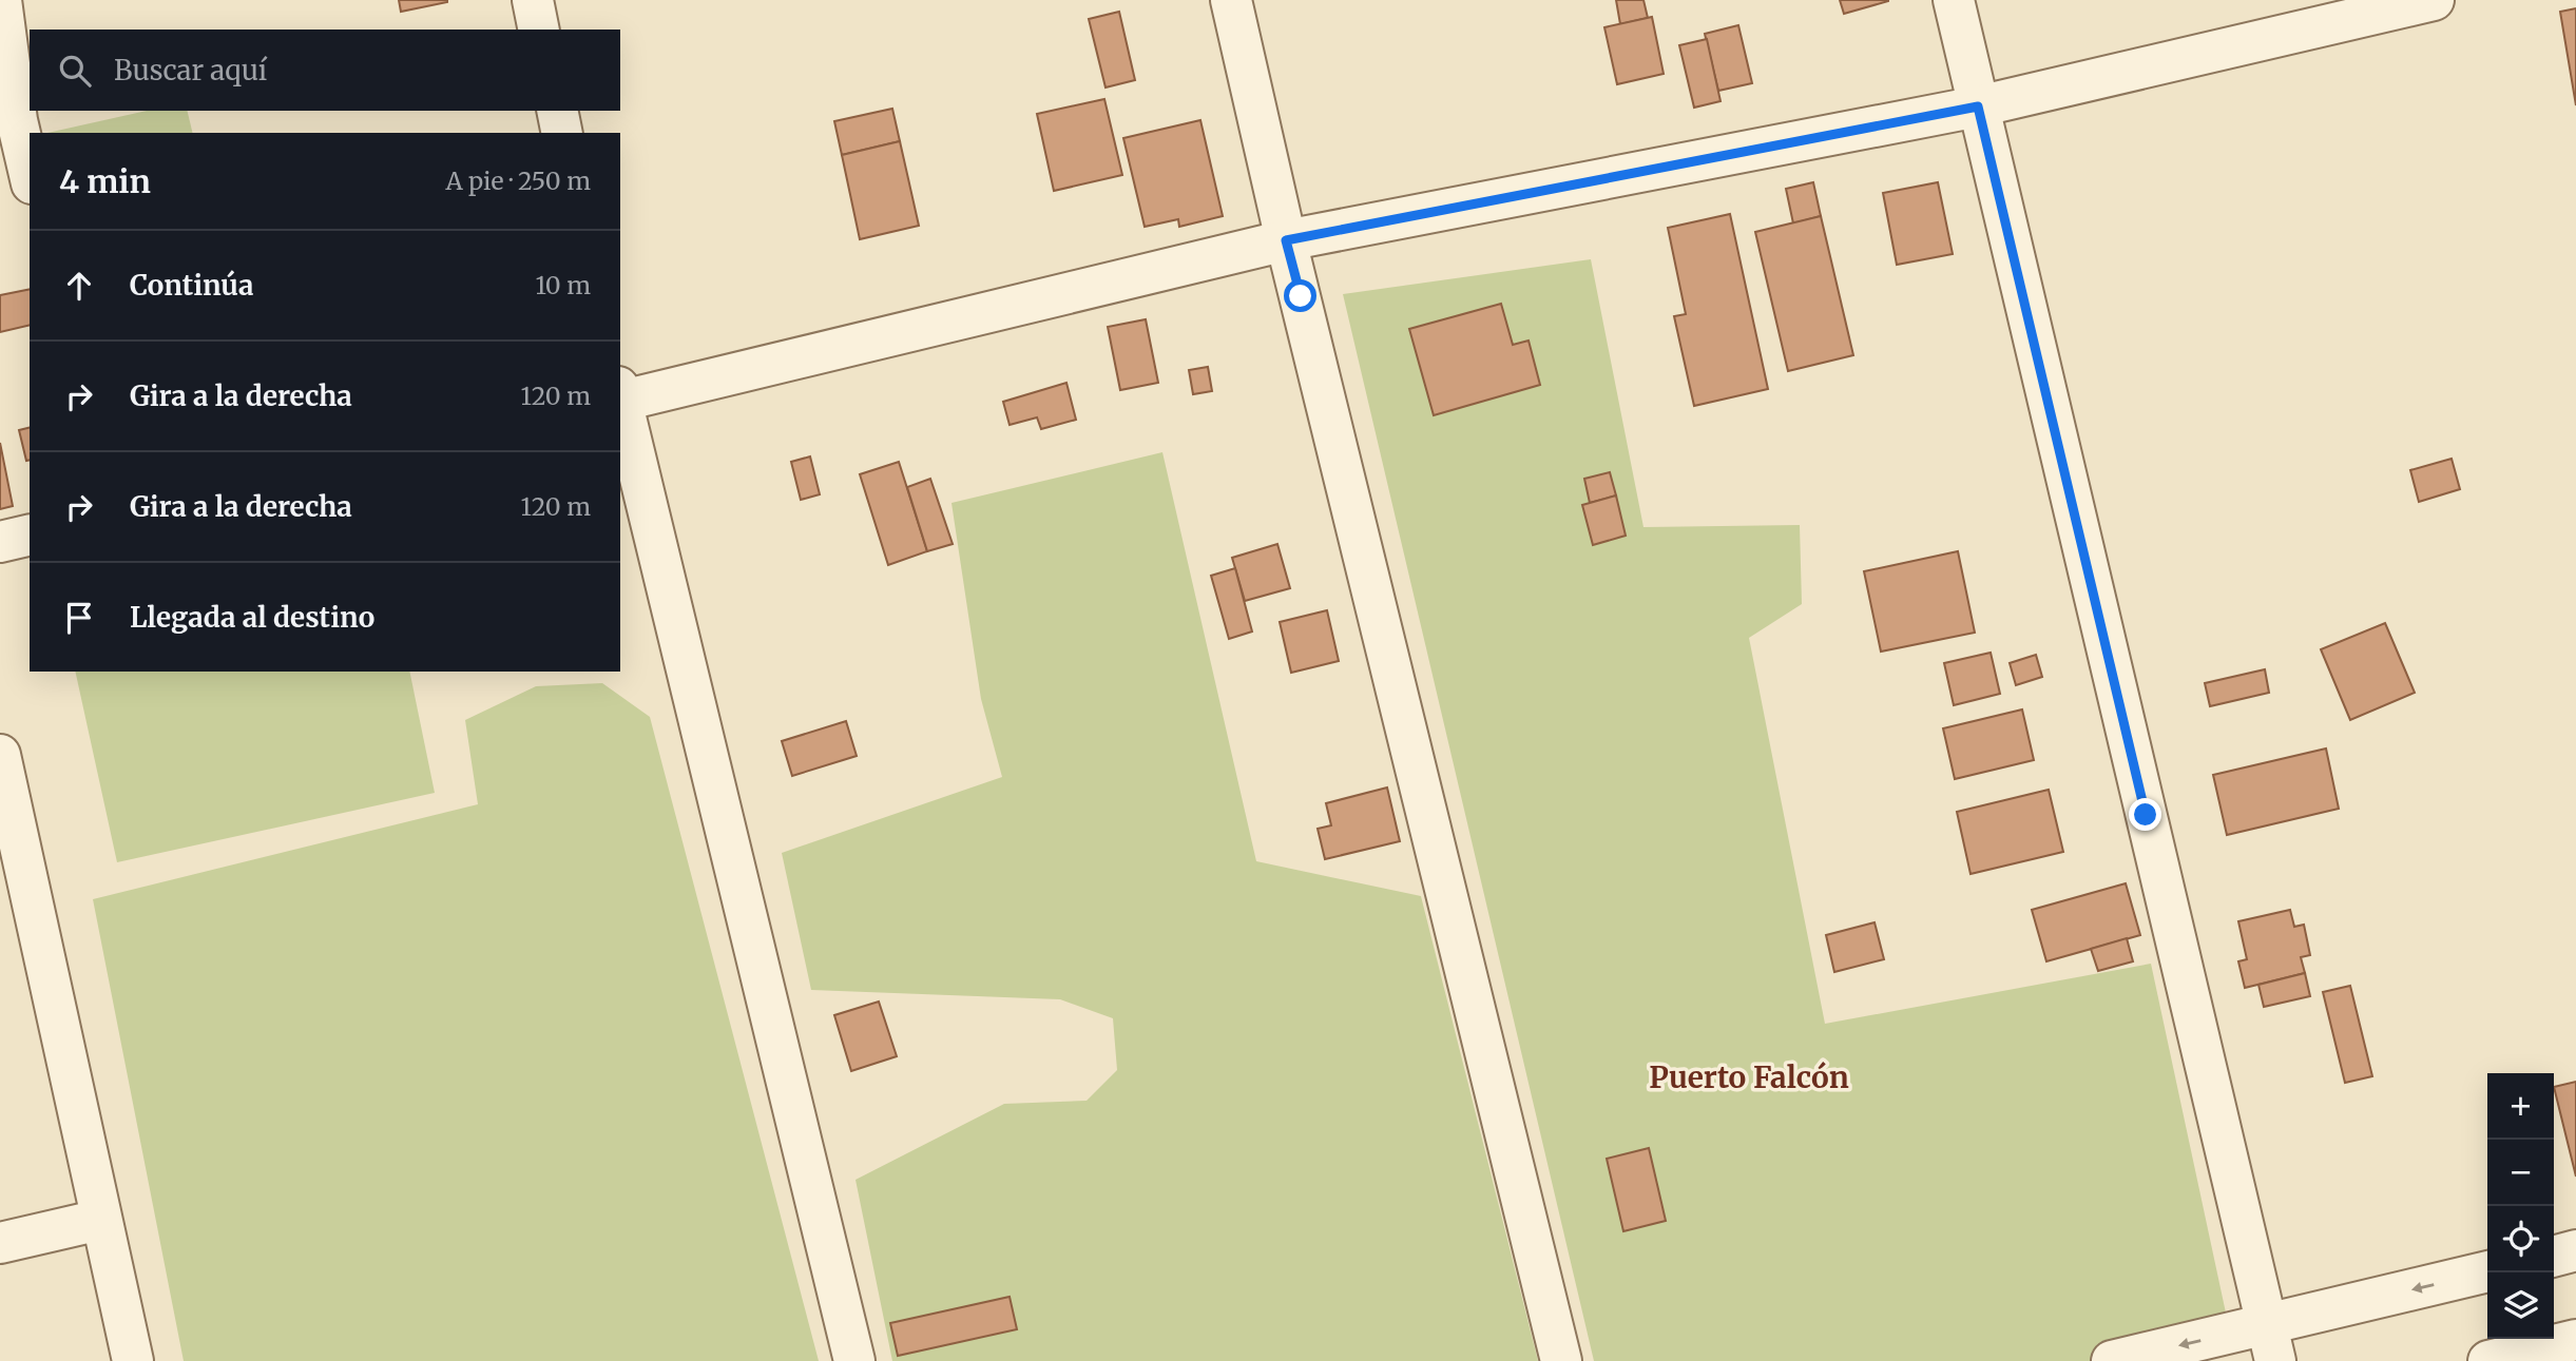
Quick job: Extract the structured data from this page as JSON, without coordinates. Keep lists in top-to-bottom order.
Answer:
{
  "districts": ["Puerto Falcón"],
  "page": {
    "search": "Buscar aquí",
    "heading": ["4 min", "A pie · 250 m"],
    "list": [
      ["Continúa", "10 m"],
      ["Gira a la derecha", "120 m"],
      ["Gira a la derecha", "120 m"],
      "Llegada al destino"
    ],
    "map_buttons": ["+", "−"]
  }
}
